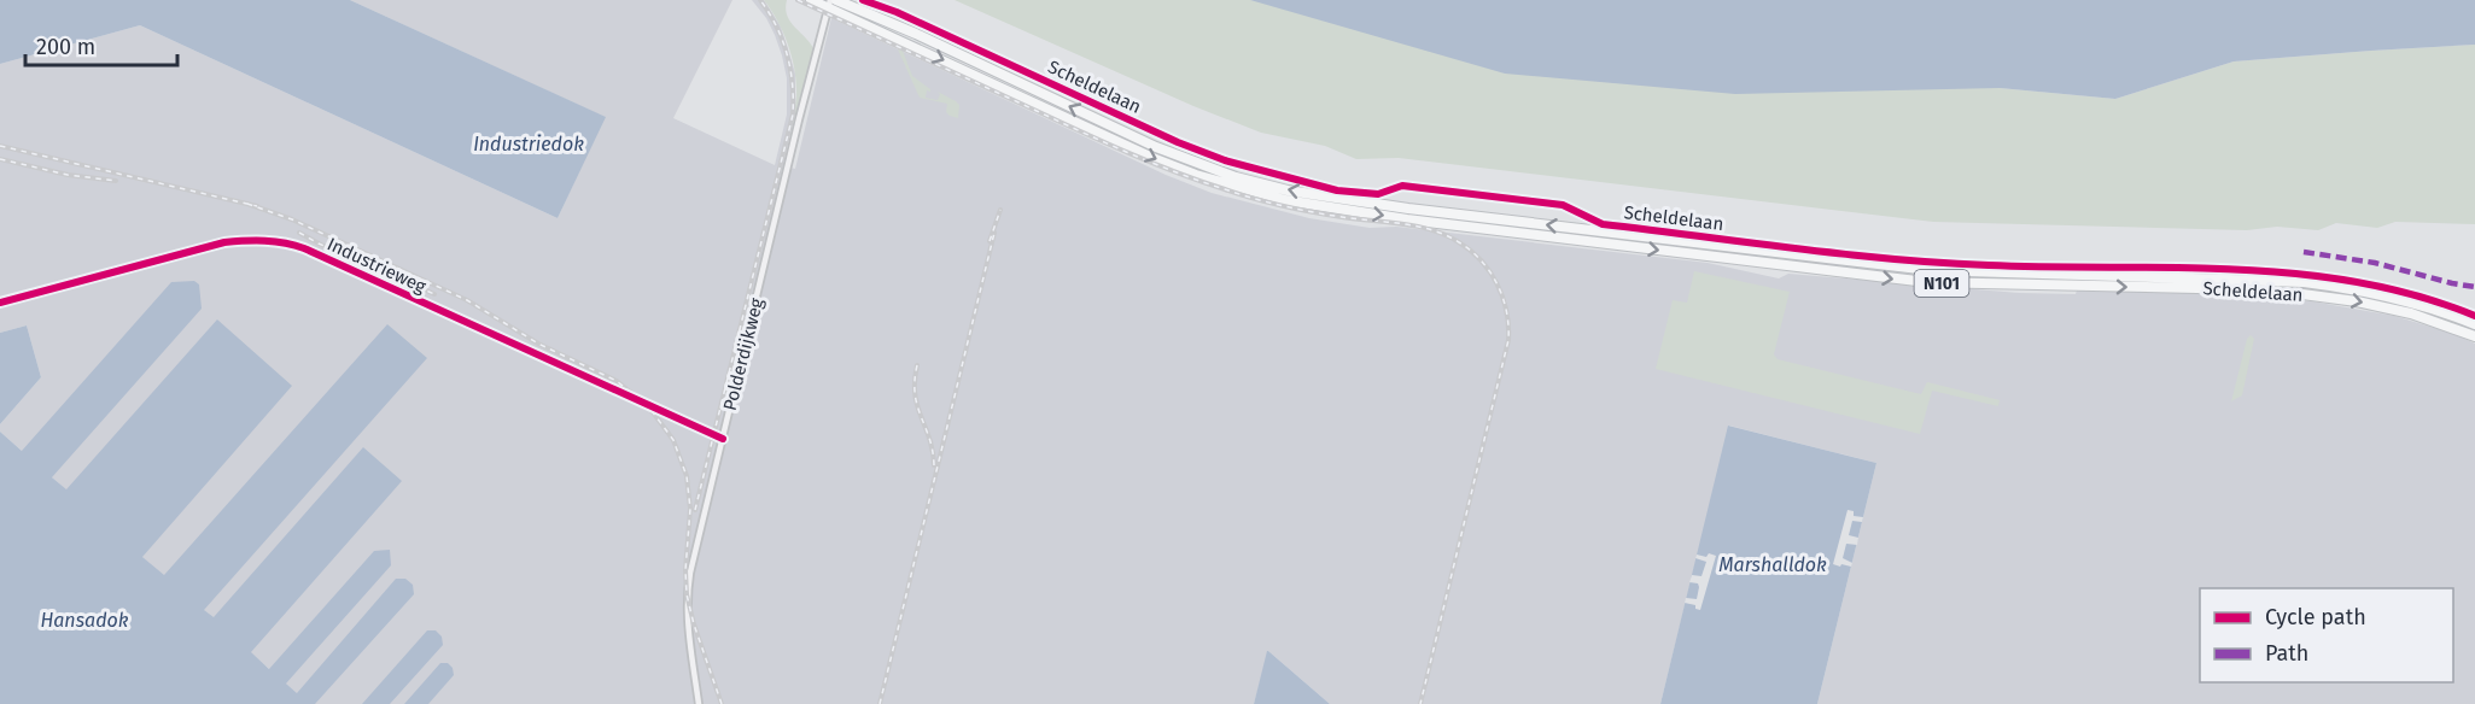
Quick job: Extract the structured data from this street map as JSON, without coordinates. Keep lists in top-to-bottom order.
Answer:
{
  "streets": {
    "main road": ["Scheldelaan", "N101"],
    "street": ["Industrieweg", "Polderdijkweg"]
  },
  "crossings": [
    ["Scheldelaan", "Polderdijkweg"],
    ["Industrieweg", "Polderdijkweg"]
  ],
  "water": ["Industriedok", "Marshalldok", "Hansadok"],
  "legend": ["Cycle path", "Path"],
  "scale_bar": "200 m"
}
